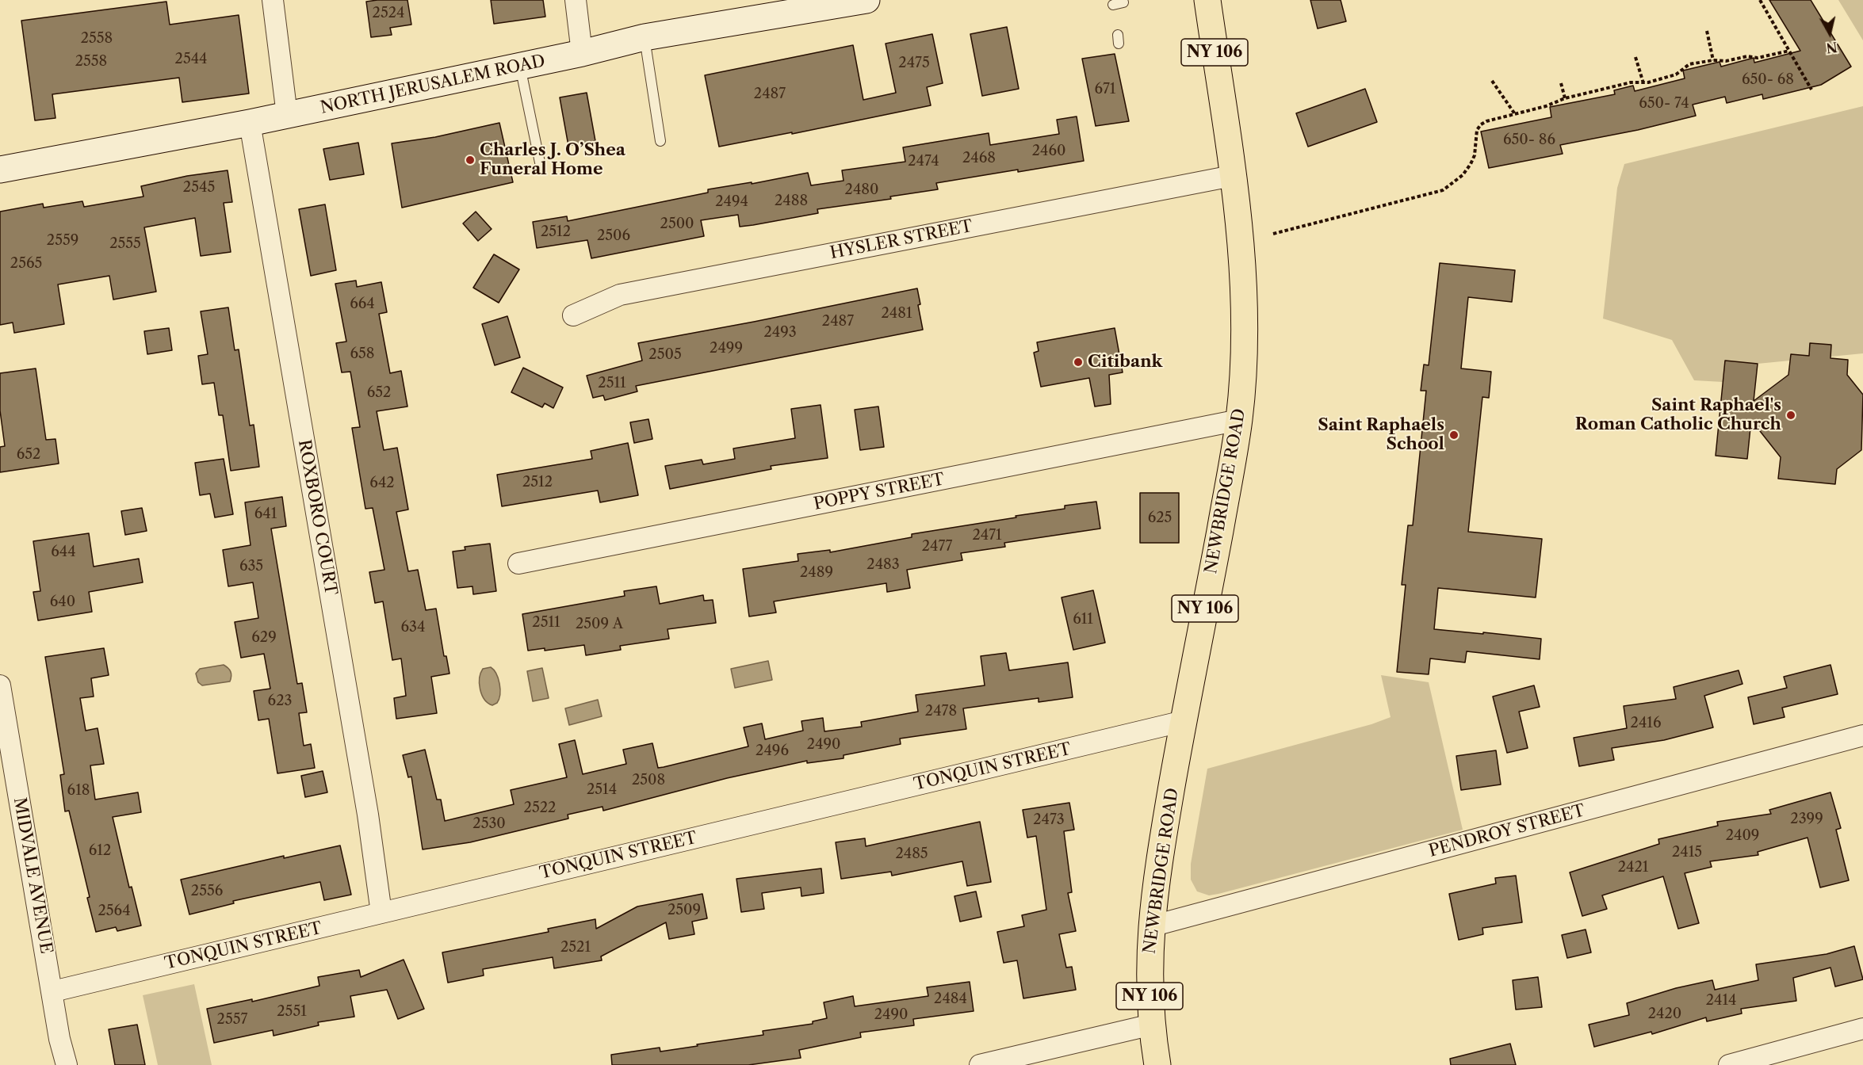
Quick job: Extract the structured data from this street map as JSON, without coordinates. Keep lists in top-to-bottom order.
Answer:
{
  "streets": {
    "main road": ["NY 106", "NORTH JERUSALEM ROAD", "NEWBRIDGE ROAD"],
    "street": [
      "HYSLER STREET",
      "POPPY STREET",
      "ROXBORO COURT",
      "TONQUIN STREET",
      "PENDROY STREET",
      "MIDVALE AVENUE"
    ]
  },
  "crossings": [
    ["NORTH JERUSALEM ROAD", "ROXBORO COURT"],
    ["HYSLER STREET", "NEWBRIDGE ROAD"],
    ["NEWBRIDGE ROAD", "POPPY STREET"],
    ["NEWBRIDGE ROAD", "TONQUIN STREET"],
    ["NEWBRIDGE ROAD", "PENDROY STREET"],
    ["ROXBORO COURT", "TONQUIN STREET"],
    ["TONQUIN STREET", "MIDVALE AVENUE"]
  ],
  "places": [
    "Charles J. O’Shea Funeral Home",
    "Citibank",
    "Saint Raphael's Roman Catholic Church",
    "Saint Raphaels School"
  ],
  "house_numbers": [
    "2524",
    "2558",
    "2544",
    "2558",
    "2475",
    "650- 68",
    "671",
    "2487",
    "650- 74",
    "650- 86",
    "2460",
    "2468",
    "2474",
    "2545",
    "2480",
    "2488",
    "2494",
    "2500",
    "2512",
    "2506",
    "2559",
    "2555",
    "2565",
    "664",
    "2481",
    "2487",
    "2493",
    "2499",
    "658",
    "2505",
    "2511",
    "652",
    "652",
    "2512",
    "642",
    "641",
    "625",
    "2471",
    "2477",
    "644",
    "2483",
    "635",
    "2489",
    "640",
    "611",
    "2511",
    "2509 A",
    "634",
    "629",
    "623",
    "2478",
    "2416",
    "2490",
    "2496",
    "2508",
    "2514",
    "618",
    "2522",
    "2399",
    "2473",
    "2530",
    "2409",
    "612",
    "2415",
    "2485",
    "2421",
    "2556",
    "2509",
    "2564",
    "2521",
    "2484",
    "2414",
    "2551",
    "2420",
    "2490",
    "2557"
  ],
  "north": "bottom"
}
